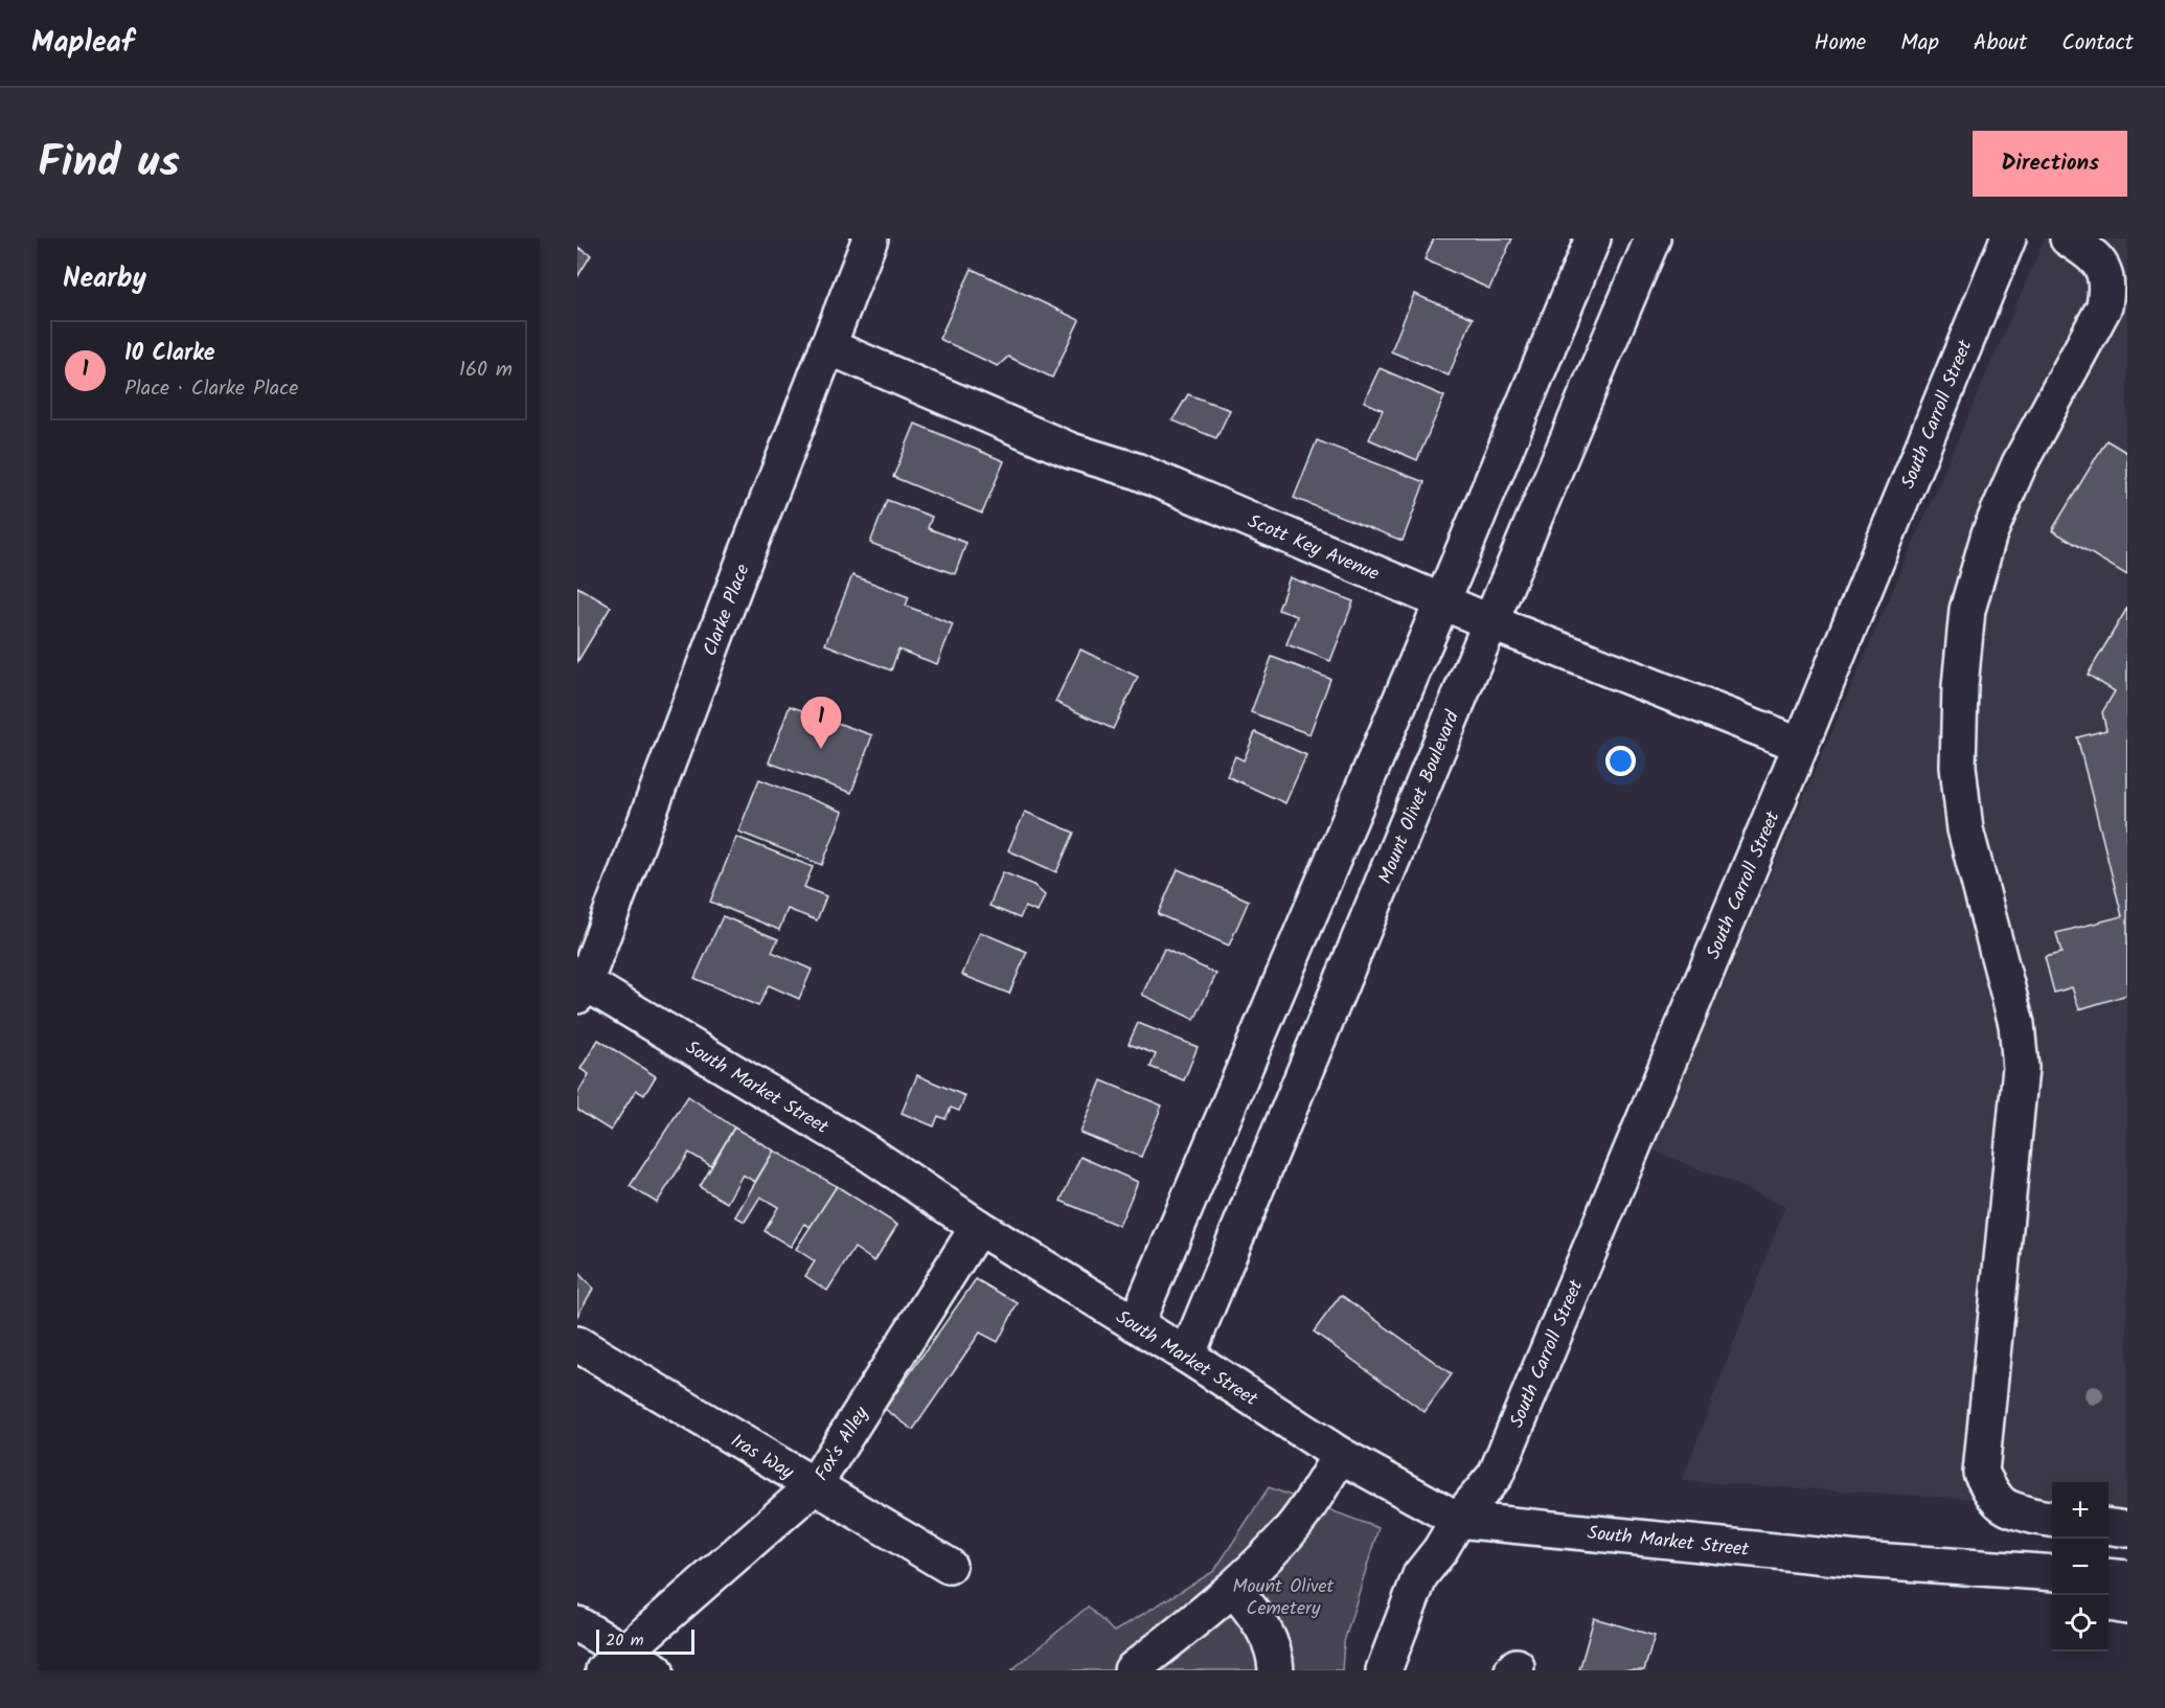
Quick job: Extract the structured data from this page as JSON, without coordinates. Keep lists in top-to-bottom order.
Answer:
{
  "streets": {
    "street": [
      "South Carroll Street",
      "Scott Key Avenue",
      "Clarke Place",
      "Mount Olivet Boulevard",
      "South Market Street",
      "Fox's Alley",
      "Iras Way"
    ]
  },
  "crossings": [
    ["South Carroll Street", "Scott Key Avenue"],
    ["South Carroll Street", "South Market Street"],
    ["Scott Key Avenue", "Clarke Place"],
    ["Scott Key Avenue", "Mount Olivet Boulevard"],
    ["Clarke Place", "South Market Street"],
    ["Mount Olivet Boulevard", "South Market Street"],
    ["South Market Street", "Fox's Alley"],
    ["Fox's Alley", "Iras Way"]
  ],
  "parks": ["Mount Olivet Cemetery"],
  "scale_bar": "20 m",
  "page": {
    "header": "Mapleaf",
    "nav": [
      "Home",
      "Map",
      "About",
      "Contact"
    ],
    "title": "Find us",
    "buttons": "Directions",
    "heading": "Nearby",
    "list": [
      {
        "mark": "1",
        "name": "10 Clarke",
        "note": "Place · Clarke Place",
        "value": "160 m"
      }
    ],
    "pins": "1",
    "map_buttons": ["+", "−"],
    "scale": "20 m"
  }
}
